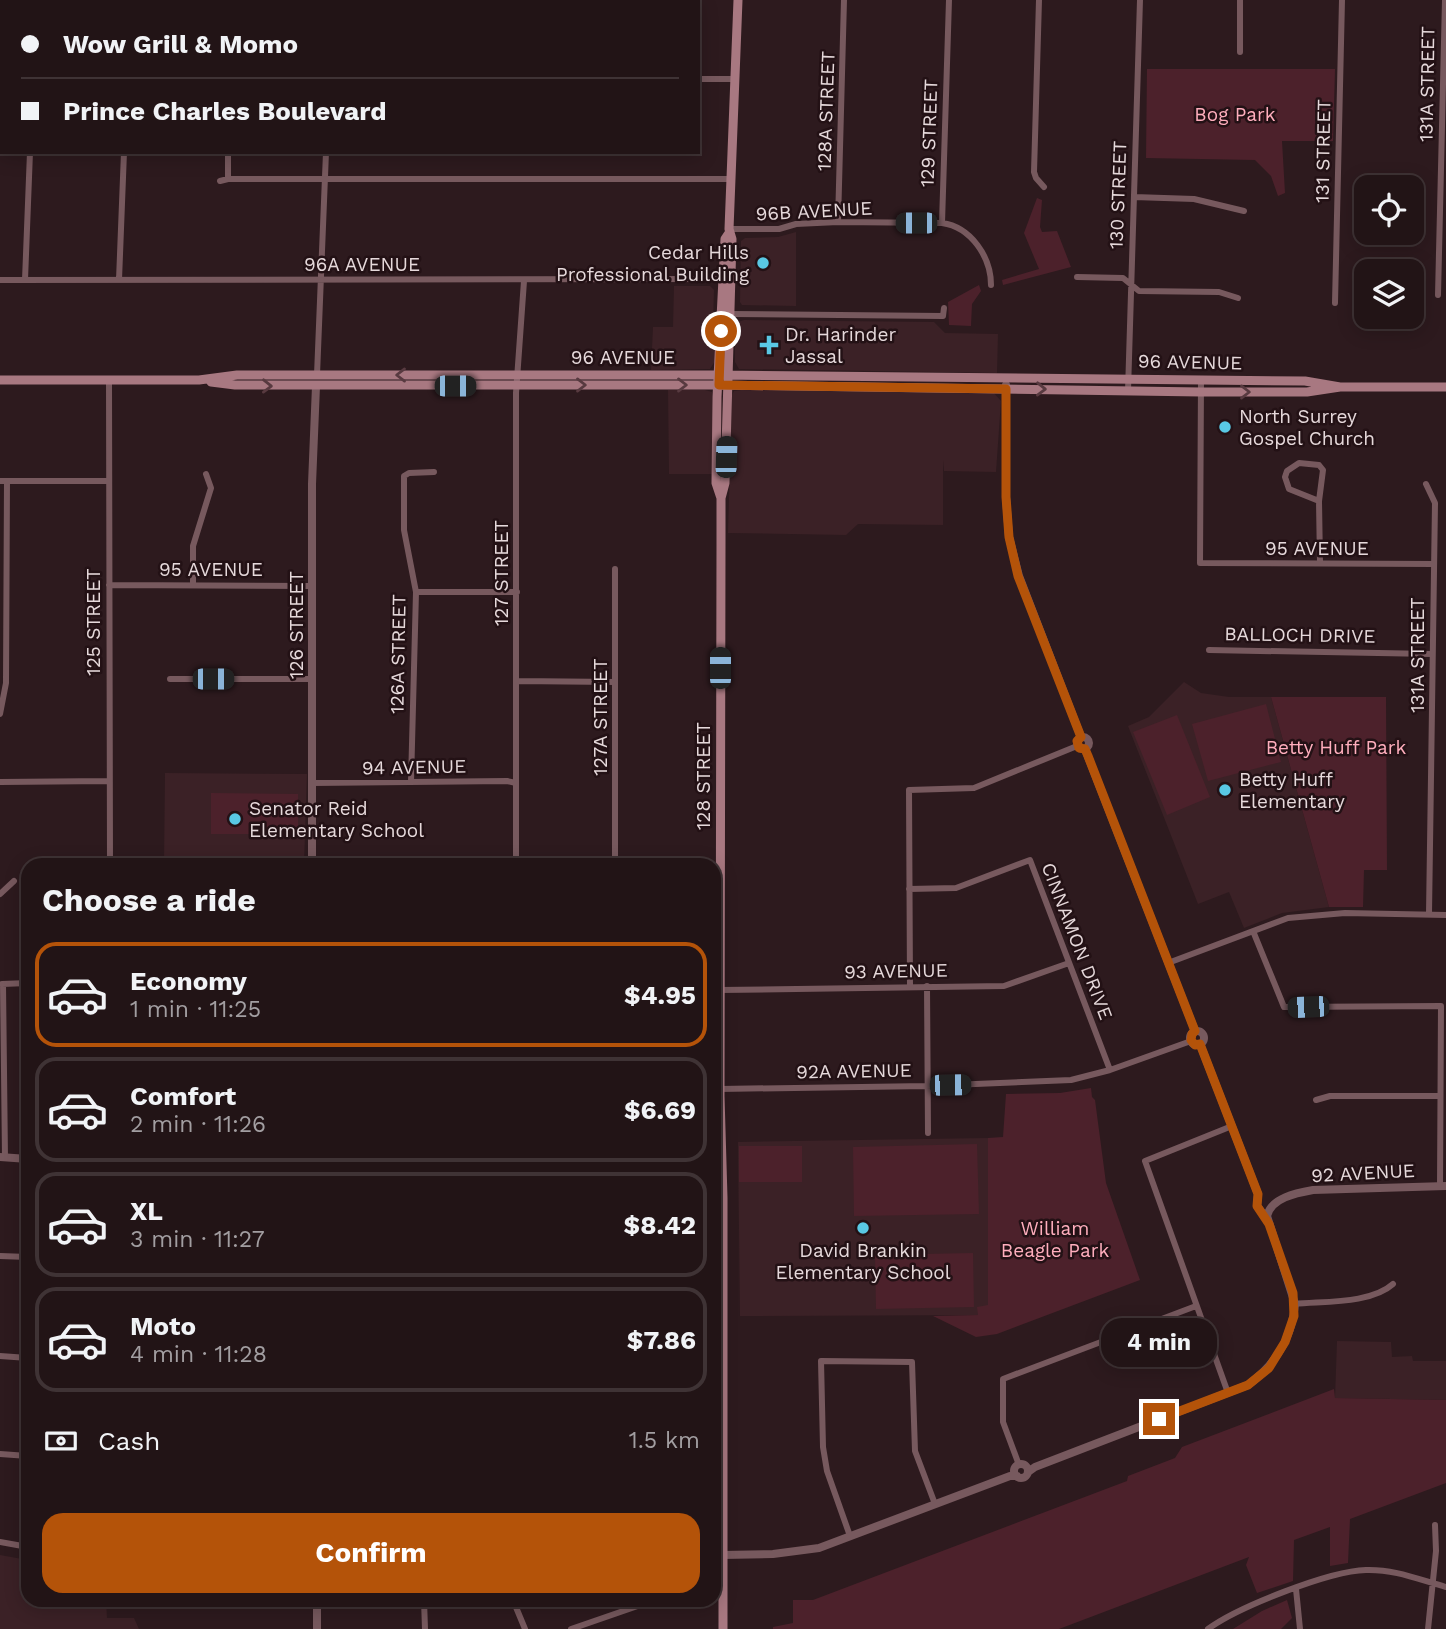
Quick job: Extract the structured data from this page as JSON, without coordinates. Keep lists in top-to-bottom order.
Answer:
{
  "streets": {
    "main road": ["96 AVENUE", "128 STREET"],
    "street": [
      "131A STREET",
      "128A STREET",
      "129 STREET",
      "131 STREET",
      "130 STREET",
      "96B AVENUE",
      "96A AVENUE",
      "95 AVENUE",
      "127 STREET",
      "125 STREET",
      "126 STREET",
      "BALLOCH DRIVE",
      "126A STREET",
      "127A STREET",
      "94 AVENUE",
      "CINNAMON DRIVE",
      "93 AVENUE",
      "92A AVENUE",
      "92 AVENUE"
    ]
  },
  "crossings": [
    ["131A STREET", "95 AVENUE"],
    ["131A STREET", "BALLOCH DRIVE"],
    ["128A STREET", "96B AVENUE"],
    ["129 STREET", "96B AVENUE"],
    ["130 STREET", "96 AVENUE"],
    ["96B AVENUE", "128 STREET"],
    ["96A AVENUE", "127 STREET"],
    ["96A AVENUE", "128 STREET"],
    ["96 AVENUE", "95 AVENUE"],
    ["96 AVENUE", "127 STREET"],
    ["96 AVENUE", "125 STREET"],
    ["96 AVENUE", "126 STREET"],
    ["96 AVENUE", "128 STREET"],
    ["95 AVENUE", "125 STREET"],
    ["95 AVENUE", "126 STREET"],
    ["127 STREET", "94 AVENUE"],
    ["126 STREET", "94 AVENUE"],
    ["126A STREET", "94 AVENUE"],
    ["CINNAMON DRIVE", "93 AVENUE"],
    ["CINNAMON DRIVE", "92A AVENUE"]
  ],
  "parks": ["Bog Park", "Betty Huff Park", "William Beagle Park"],
  "places": {
    "other": [
      "Cedar Hills Professional Building",
      "North Surrey Gospel Church",
      "Betty Huff Elementary",
      "Senator Reid Elementary School",
      "David Brankin Elementary School"
    ],
    "health": ["Dr. Harinder Jassal"]
  },
  "page": {
    "banner": ["Wow Grill & Momo", "Prince Charles Boulevard"],
    "heading": "Choose a ride",
    "list": [
      {
        "name": "Economy",
        "note": "1 min · 11:25",
        "value": "$4.95"
      },
      {
        "name": "Comfort",
        "note": "2 min · 11:26",
        "value": "$6.69"
      },
      {
        "name": "XL",
        "note": "3 min · 11:27",
        "value": "$8.42"
      },
      {
        "name": "Moto",
        "note": "4 min · 11:28",
        "value": "$7.86"
      }
    ],
    "bubble": "4 min",
    "pay": ["Cash", "1.5 km"],
    "buttons": "Confirm"
  }
}
